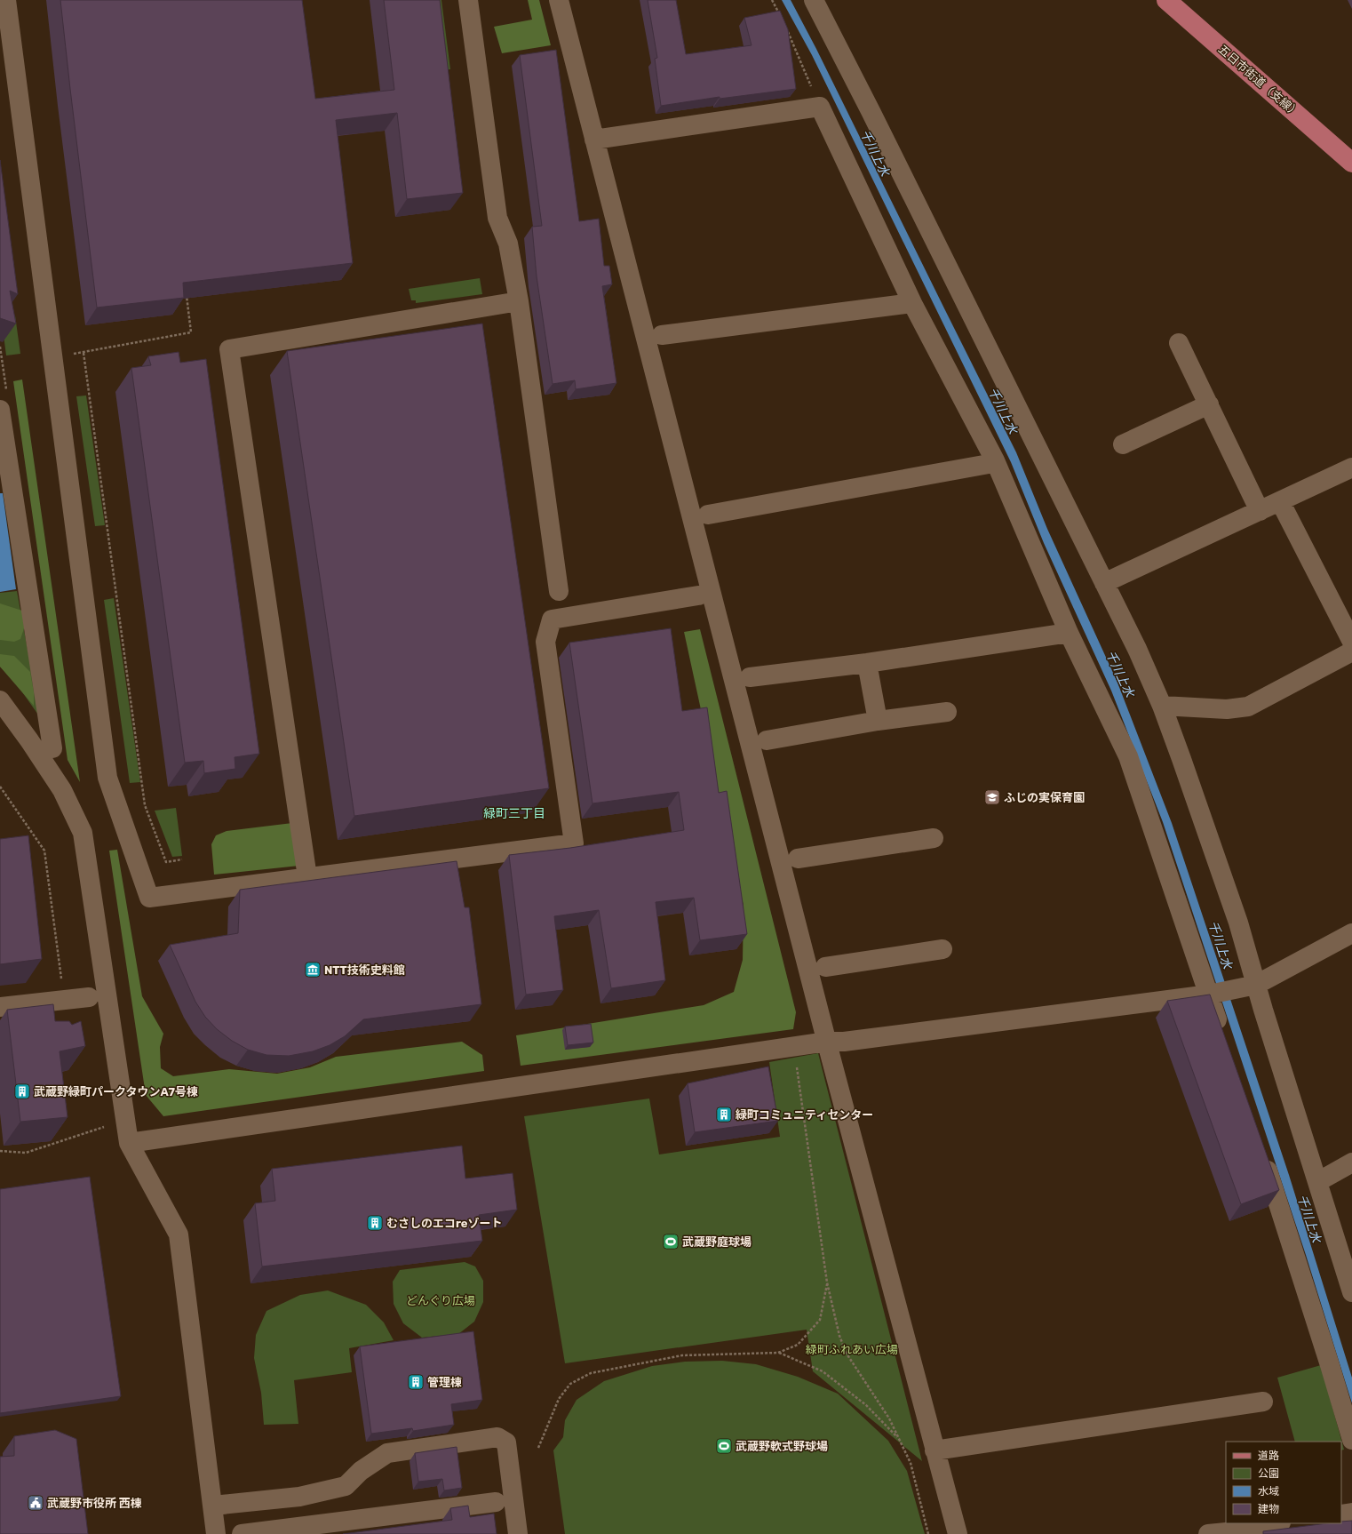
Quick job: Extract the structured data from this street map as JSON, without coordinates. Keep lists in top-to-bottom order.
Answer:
{
  "streets": {
    "main road": ["五日市街道（支線）"]
  },
  "districts": ["緑町三丁目"],
  "water": ["千川上水"],
  "parks": ["どんぐり広場", "緑町ふれあい広場"],
  "places": {
    "school or university": ["ふじの実保育園"],
    "museum": ["NTT技術史料館"],
    "building": [
      "武蔵野緑町パークタウンA7号棟",
      "緑町コミュニティセンター",
      "むさしのエコreゾート",
      "管理棟"
    ],
    "sports": ["武蔵野庭球場", "武蔵野軟式野球場"],
    "public building": ["武蔵野市役所 西棟"]
  },
  "legend": [
    "道路",
    "公園",
    "水域",
    "建物"
  ]
}
